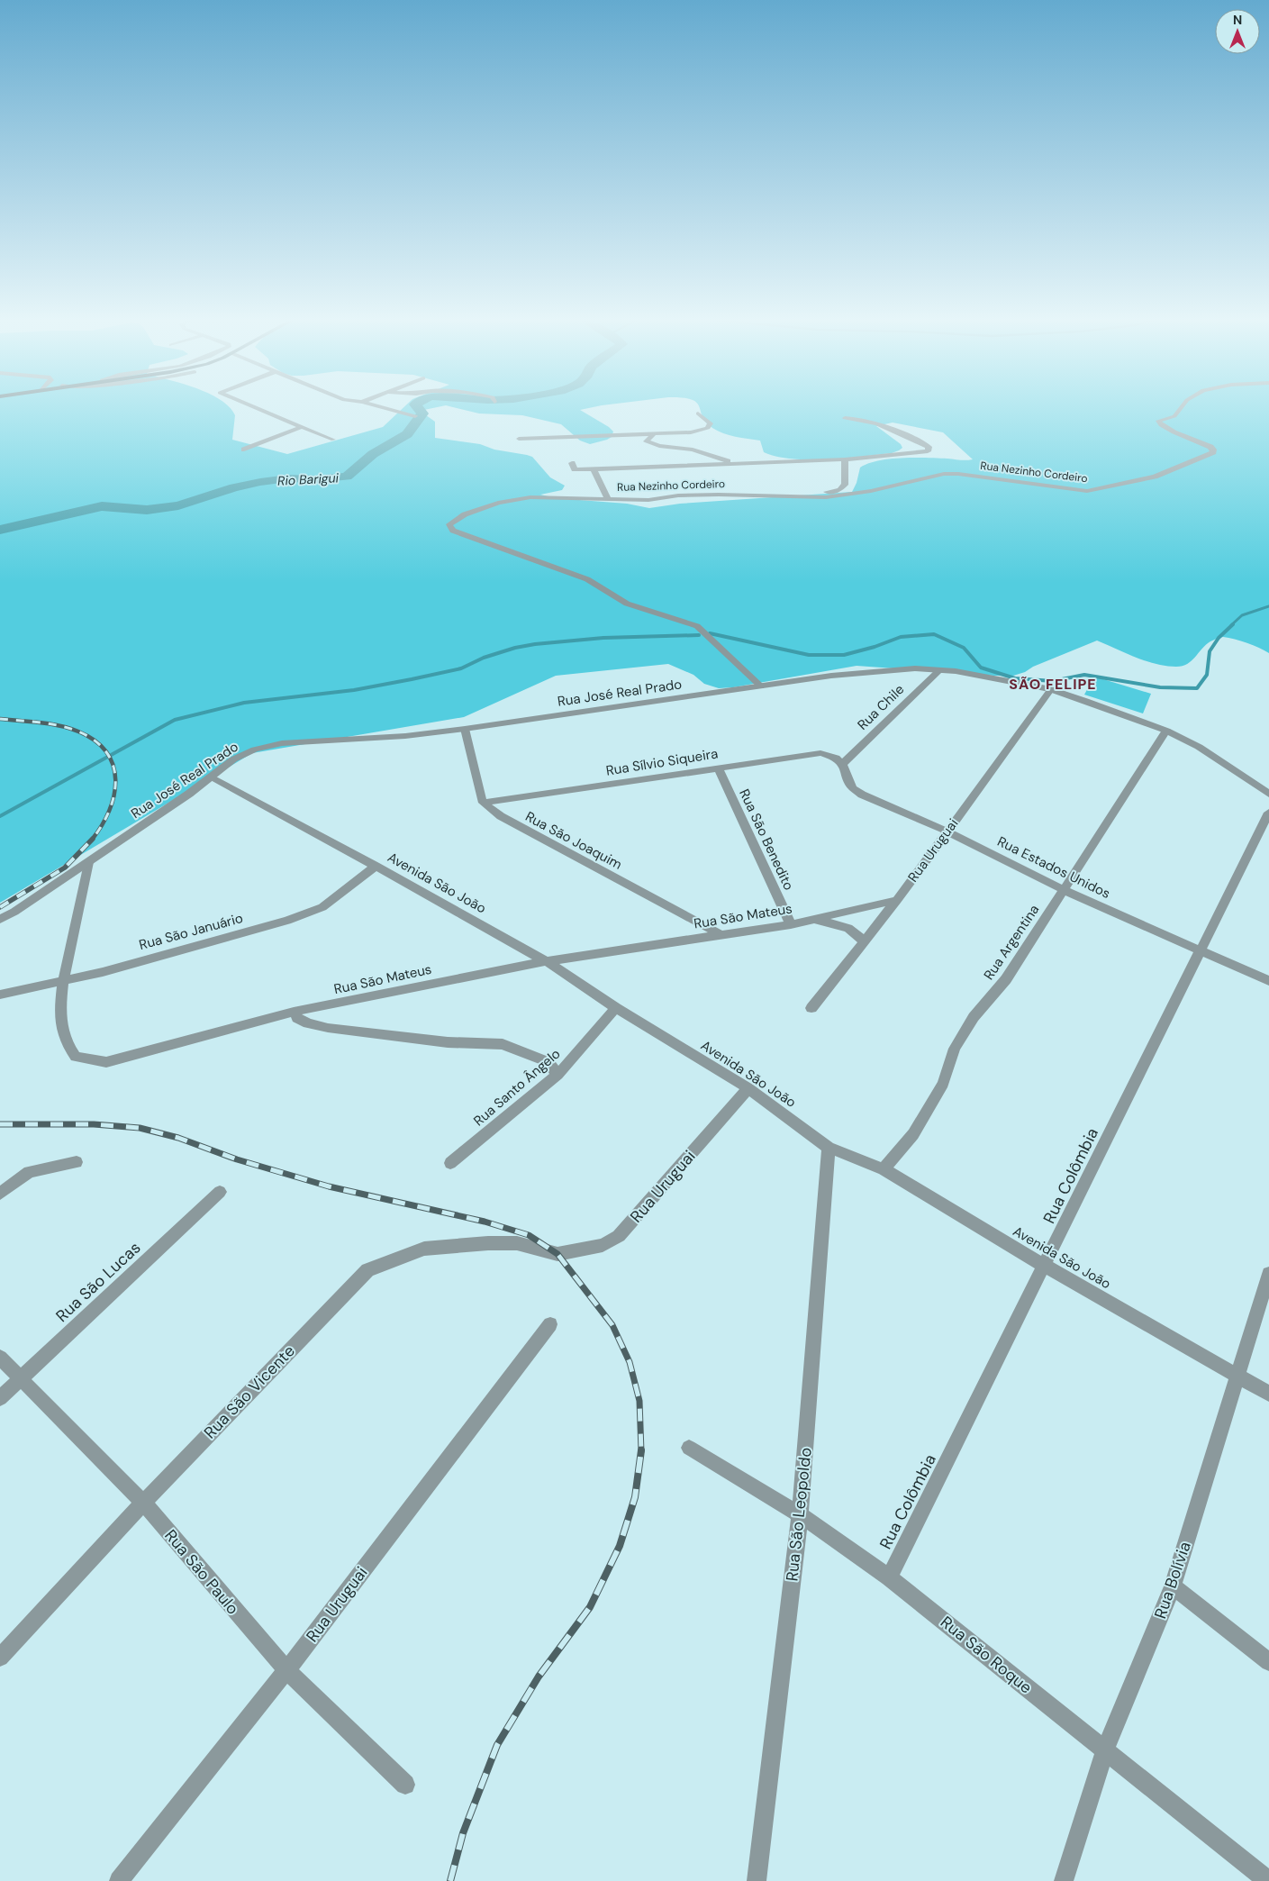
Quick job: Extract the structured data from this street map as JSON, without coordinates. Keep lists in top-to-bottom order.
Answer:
{
  "streets": {
    "street": [
      "Rua Nezinho Cordeiro",
      "Rua José Real Prado",
      "Rua Chile",
      "Rua Sílvio Siqueira",
      "Rua São Benedito",
      "Rua São Joaquim",
      "Rua Uruguai",
      "Rua Estados Unidos",
      "Avenida São João",
      "Rua São Mateus",
      "Rua São Januário",
      "Rua Argentina",
      "Rua Santo Ângelo",
      "Rua Colômbia",
      "Rua São Lucas",
      "Rua São Vicente",
      "Rua São Leopoldo",
      "Rua São Paulo",
      "Rua Bolívia",
      "Rua São Roque"
    ]
  },
  "crossings": [
    ["Rua Nezinho Cordeiro", "Rua José Real Prado"],
    ["Rua José Real Prado", "Rua Chile"],
    ["Rua José Real Prado", "Rua Uruguai"],
    ["Rua José Real Prado", "Avenida São João"],
    ["Rua José Real Prado", "Rua São Mateus"],
    ["Rua José Real Prado", "Rua Argentina"],
    ["Rua Chile", "Rua Sílvio Siqueira"],
    ["Rua Chile", "Rua Estados Unidos"],
    ["Rua Sílvio Siqueira", "Rua São Benedito"],
    ["Rua Sílvio Siqueira", "Rua São Joaquim"],
    ["Rua Sílvio Siqueira", "Rua Estados Unidos"],
    ["Rua São Benedito", "Rua São Mateus"],
    ["Rua São Joaquim", "Rua São Mateus"],
    ["Rua Uruguai", "Rua Estados Unidos"],
    ["Rua Uruguai", "Avenida São João"],
    ["Rua Uruguai", "Rua São Mateus"],
    ["Rua Uruguai", "Rua São Vicente"],
    ["Rua Uruguai", "Rua São Paulo"],
    ["Rua Estados Unidos", "Rua Argentina"],
    ["Rua Estados Unidos", "Rua Colômbia"],
    ["Avenida São João", "Rua São Mateus"],
    ["Avenida São João", "Rua São Januário"],
    ["Avenida São João", "Rua Argentina"],
    ["Avenida São João", "Rua Santo Ângelo"],
    ["Avenida São João", "Rua Colômbia"],
    ["Avenida São João", "Rua São Leopoldo"],
    ["Avenida São João", "Rua Bolívia"],
    ["Rua São Mateus", "Rua São Januário"],
    ["Rua Colômbia", "Rua São Roque"],
    ["Rua São Lucas", "Rua São Paulo"],
    ["Rua São Vicente", "Rua São Paulo"],
    ["Rua São Leopoldo", "Rua São Roque"],
    ["Rua Bolívia", "Rua São Roque"]
  ],
  "districts": ["SÃO FELIPE"],
  "water": ["Rio Barigui"],
  "north": "top"
}
